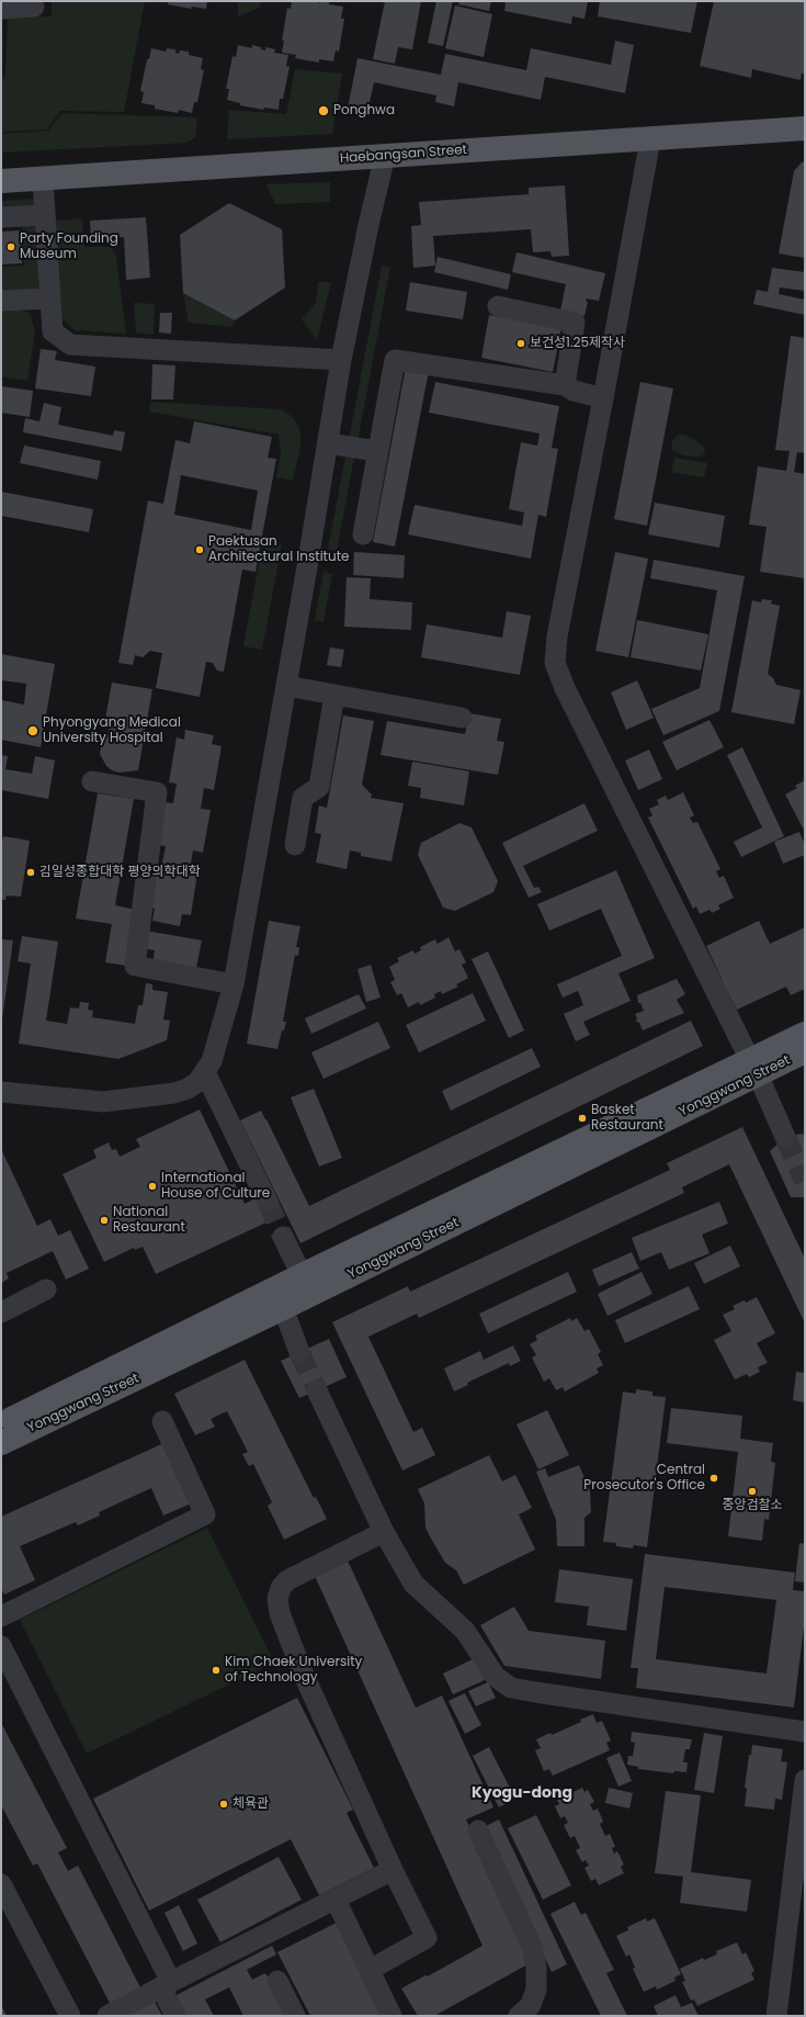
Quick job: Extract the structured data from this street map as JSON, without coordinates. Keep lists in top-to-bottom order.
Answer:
{
  "streets": {
    "main road": ["Haebangsan Street", "Yonggwang Street"]
  },
  "districts": ["Kyogu-dong"],
  "places": [
    "Ponghwa",
    "Party Founding Museum",
    "보건성1.25제작사",
    "Paektusan Architectural Institute",
    "Phyongyang Medical University Hospital",
    "김일성종합대학 평양의학대학",
    "Basket Restaurant",
    "International House of Culture",
    "National Restaurant",
    "Central Prosecutor's Office",
    "중앙검찰소",
    "Kim Chaek University of Technology",
    "체육관"
  ]
}
